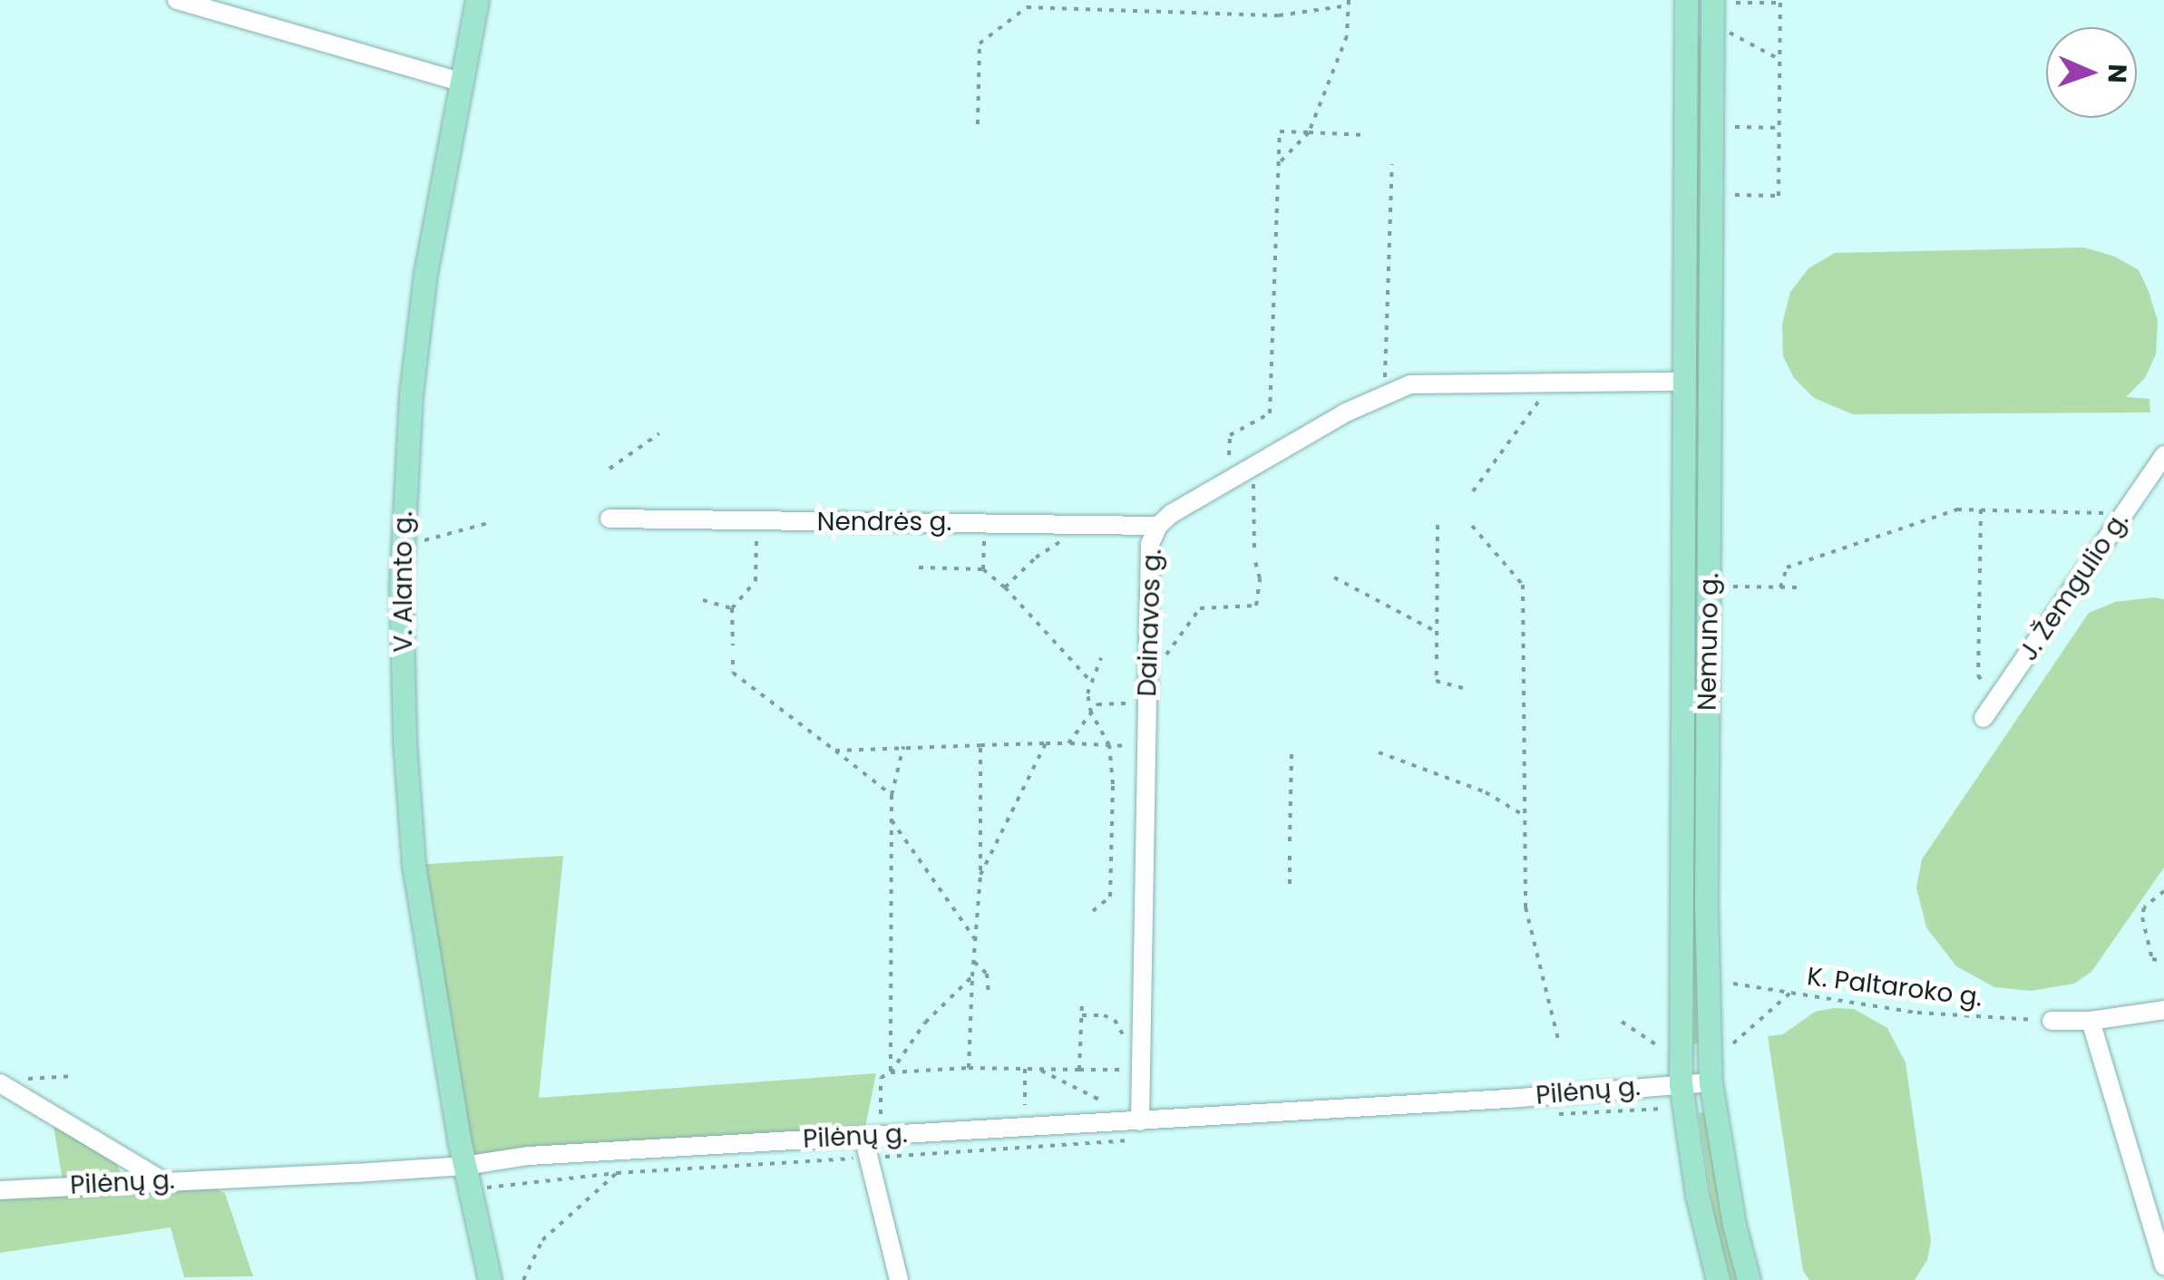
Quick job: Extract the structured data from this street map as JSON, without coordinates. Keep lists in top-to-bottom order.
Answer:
{
  "streets": {
    "main road": ["V. Alanto g.", "Nemuno g."],
    "street": [
      "Nendrės g.",
      "J. Žemgulio g.",
      "Dainavos g.",
      "Pilėnų g."
    ],
    "path": ["K. Paltaroko g."]
  },
  "crossings": [
    ["Nendrės g.", "Dainavos g."],
    ["V. Alanto g.", "Pilėnų g."],
    ["Dainavos g.", "Nemuno g."],
    ["Dainavos g.", "Pilėnų g."],
    ["Nemuno g.", "Pilėnų g."]
  ],
  "north": "right"
}
